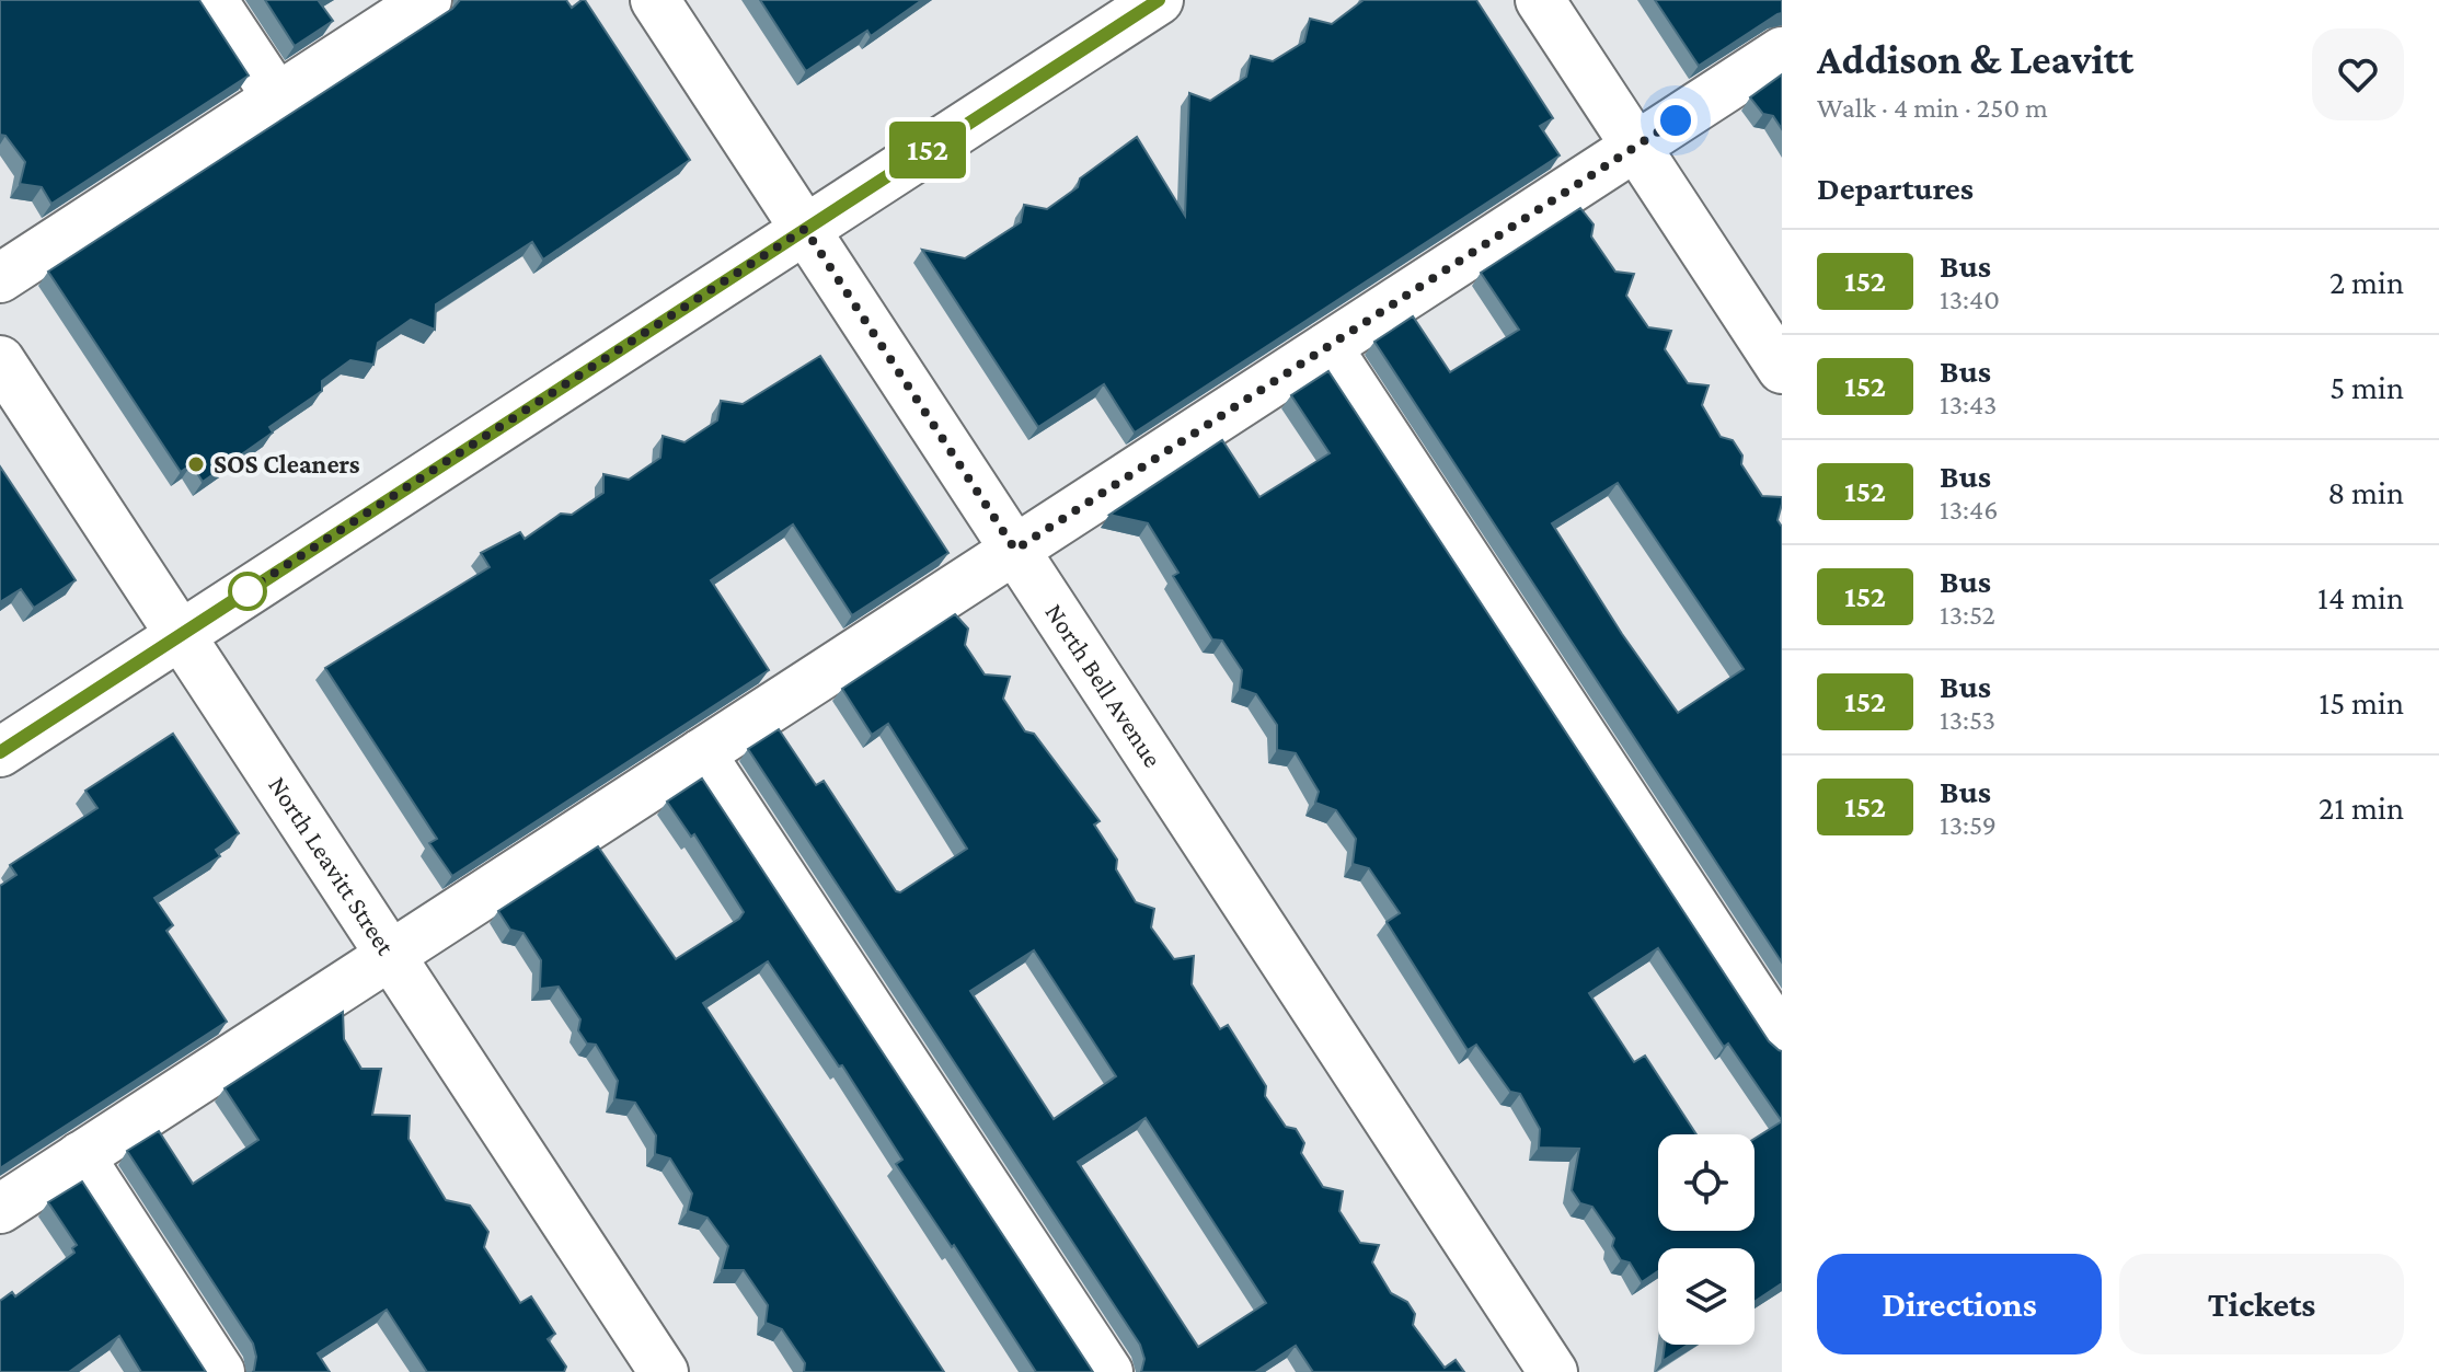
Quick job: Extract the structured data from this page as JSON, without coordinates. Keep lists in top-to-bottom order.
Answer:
{
  "streets": {
    "street": ["North Bell Avenue", "North Leavitt Street"]
  },
  "places": ["SOS Cleaners"],
  "lines": ["bus line 152"],
  "page": {
    "on_map": "152",
    "heading": [
      ["Addison & Leavitt", "Walk · 4 min · 250 m"],
      "Departures"
    ],
    "list": [
      {
        "mark": "152",
        "name": "Bus",
        "note": "13:40",
        "value": "2 min"
      },
      {
        "mark": "152",
        "name": "Bus",
        "note": "13:43",
        "value": "5 min"
      },
      {
        "mark": "152",
        "name": "Bus",
        "note": "13:46",
        "value": "8 min"
      },
      {
        "mark": "152",
        "name": "Bus",
        "note": "13:52",
        "value": "14 min"
      },
      {
        "mark": "152",
        "name": "Bus",
        "note": "13:53",
        "value": "15 min"
      },
      {
        "mark": "152",
        "name": "Bus",
        "note": "13:59",
        "value": "21 min"
      }
    ],
    "buttons": ["Directions", "Tickets"]
  }
}
